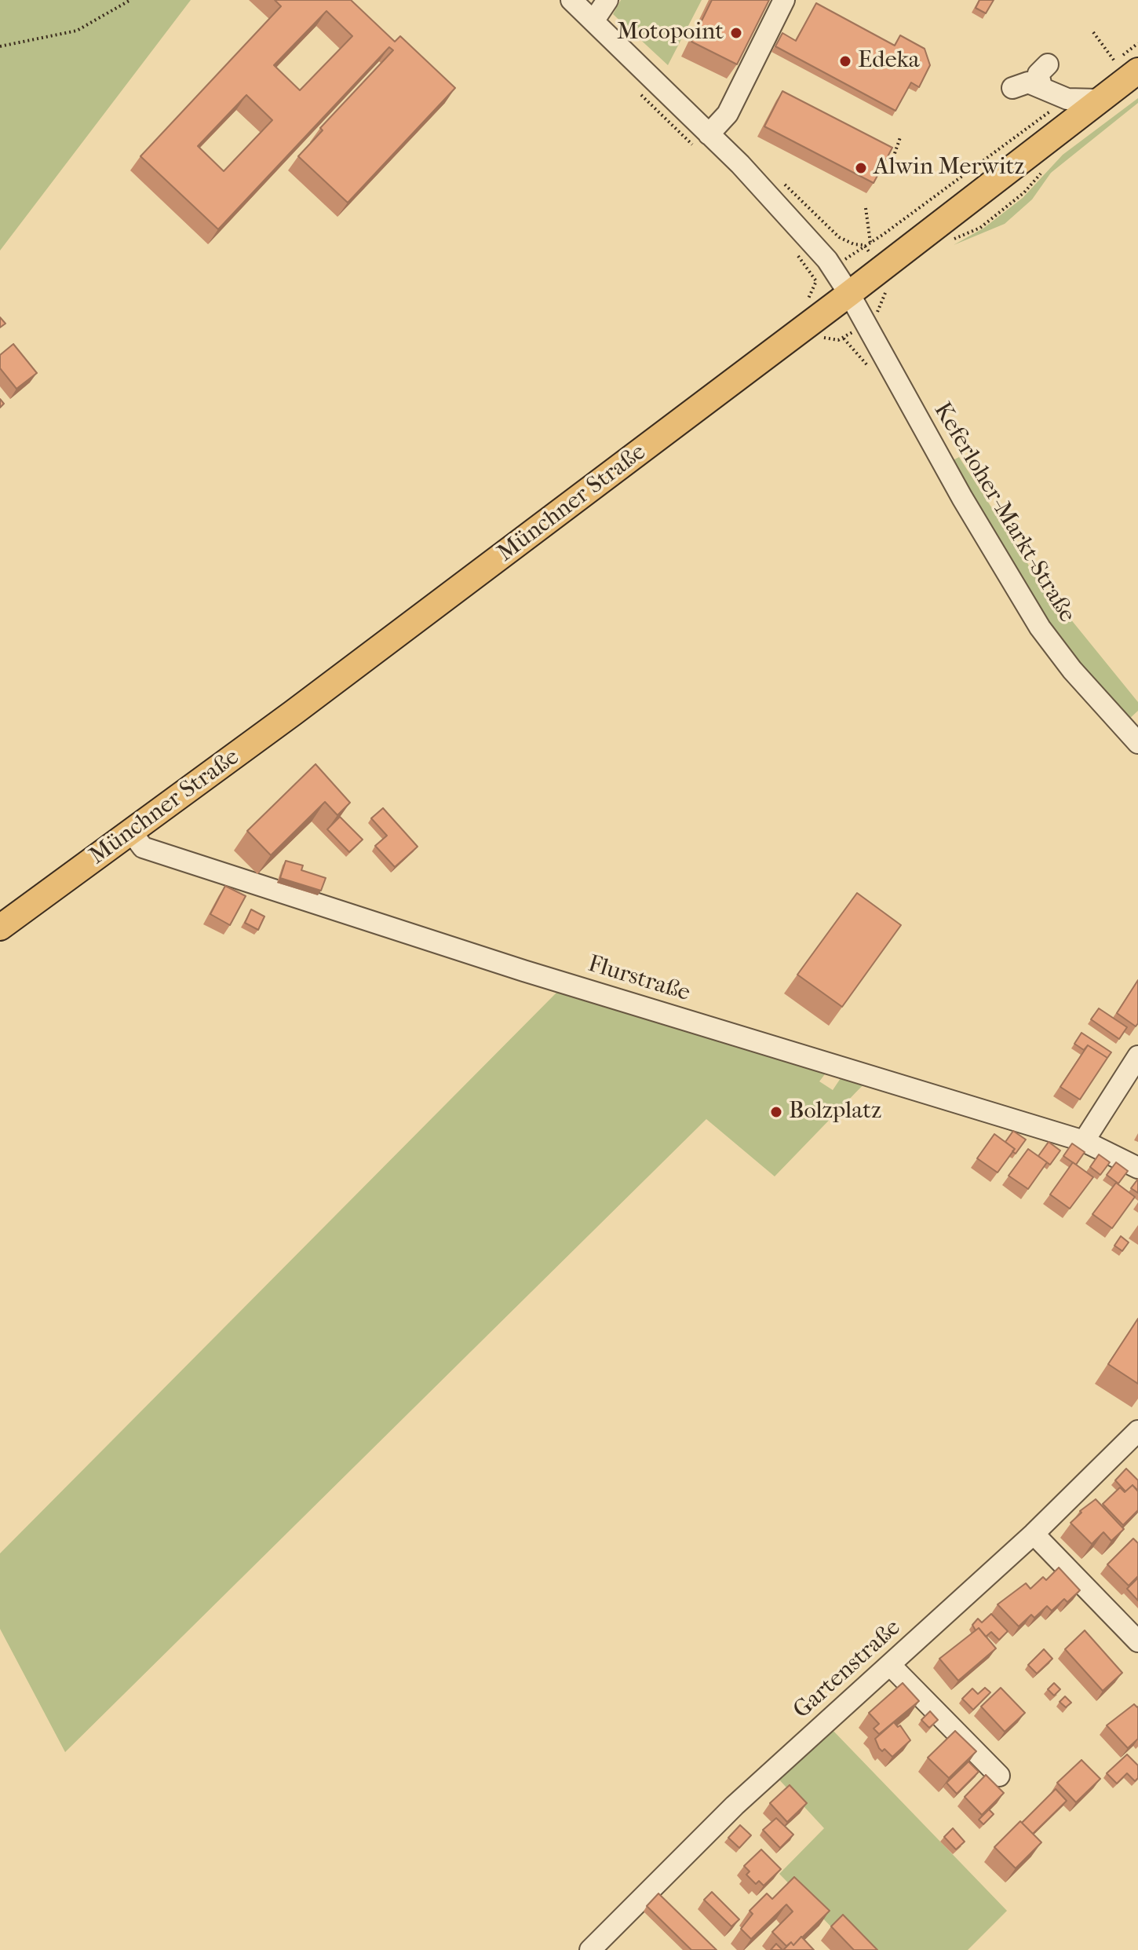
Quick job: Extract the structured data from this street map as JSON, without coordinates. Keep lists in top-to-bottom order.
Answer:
{
  "streets": {
    "main road": ["Münchner Straße"],
    "street": ["Keferloher-Markt-Straße", "Flurstraße", "Gartenstraße"]
  },
  "crossings": [
    ["Münchner Straße", "Keferloher-Markt-Straße"],
    ["Münchner Straße", "Flurstraße"]
  ],
  "places": [
    "Motopoint",
    "Edeka",
    "Alwin Merwitz",
    "Bolzplatz"
  ]
}
